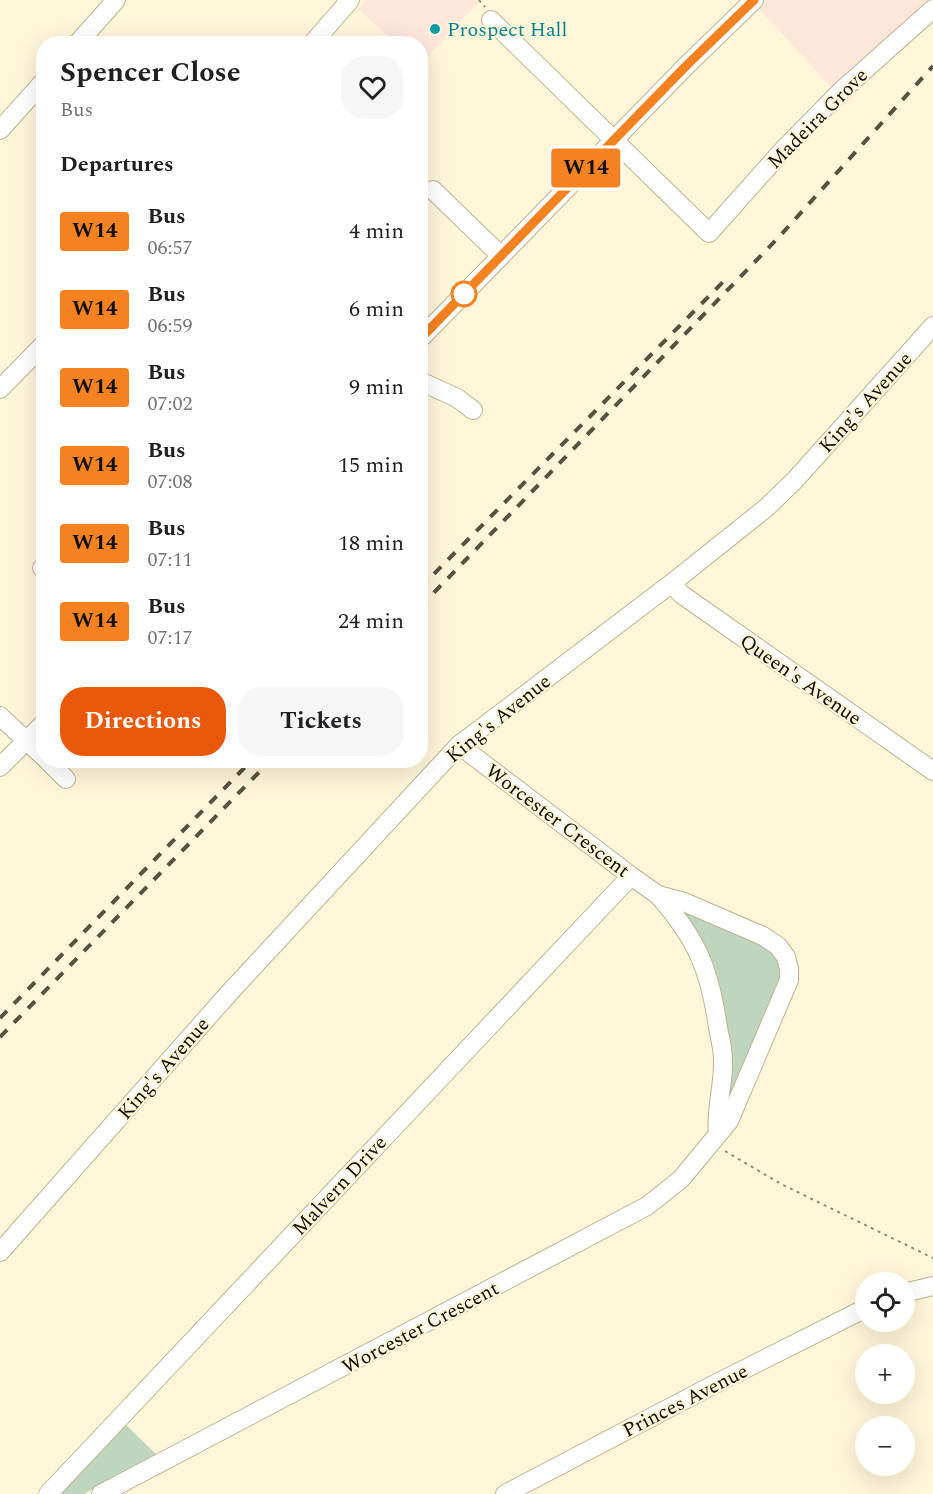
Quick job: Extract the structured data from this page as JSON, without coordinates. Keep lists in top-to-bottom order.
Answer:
{
  "streets": {
    "street": [
      "Madeira Grove",
      "King's Avenue",
      "Queen's Avenue",
      "Worcester Crescent",
      "Malvern Drive",
      "Princes Avenue"
    ]
  },
  "crossings": [
    ["King's Avenue", "Queen's Avenue"],
    ["King's Avenue", "Worcester Crescent"],
    ["Worcester Crescent", "Malvern Drive"]
  ],
  "places": ["Prospect Hall"],
  "lines": ["bus line W14"],
  "page": {
    "on_map": "W14",
    "heading": [
      ["Spencer Close", "Bus"],
      "Departures"
    ],
    "list": [
      {
        "mark": "W14",
        "name": "Bus",
        "note": "06:57",
        "value": "4 min"
      },
      {
        "mark": "W14",
        "name": "Bus",
        "note": "06:59",
        "value": "6 min"
      },
      {
        "mark": "W14",
        "name": "Bus",
        "note": "07:02",
        "value": "9 min"
      },
      {
        "mark": "W14",
        "name": "Bus",
        "note": "07:08",
        "value": "15 min"
      },
      {
        "mark": "W14",
        "name": "Bus",
        "note": "07:11",
        "value": "18 min"
      },
      {
        "mark": "W14",
        "name": "Bus",
        "note": "07:17",
        "value": "24 min"
      }
    ],
    "buttons": ["Directions", "Tickets"],
    "map_buttons": ["+", "−"]
  }
}
